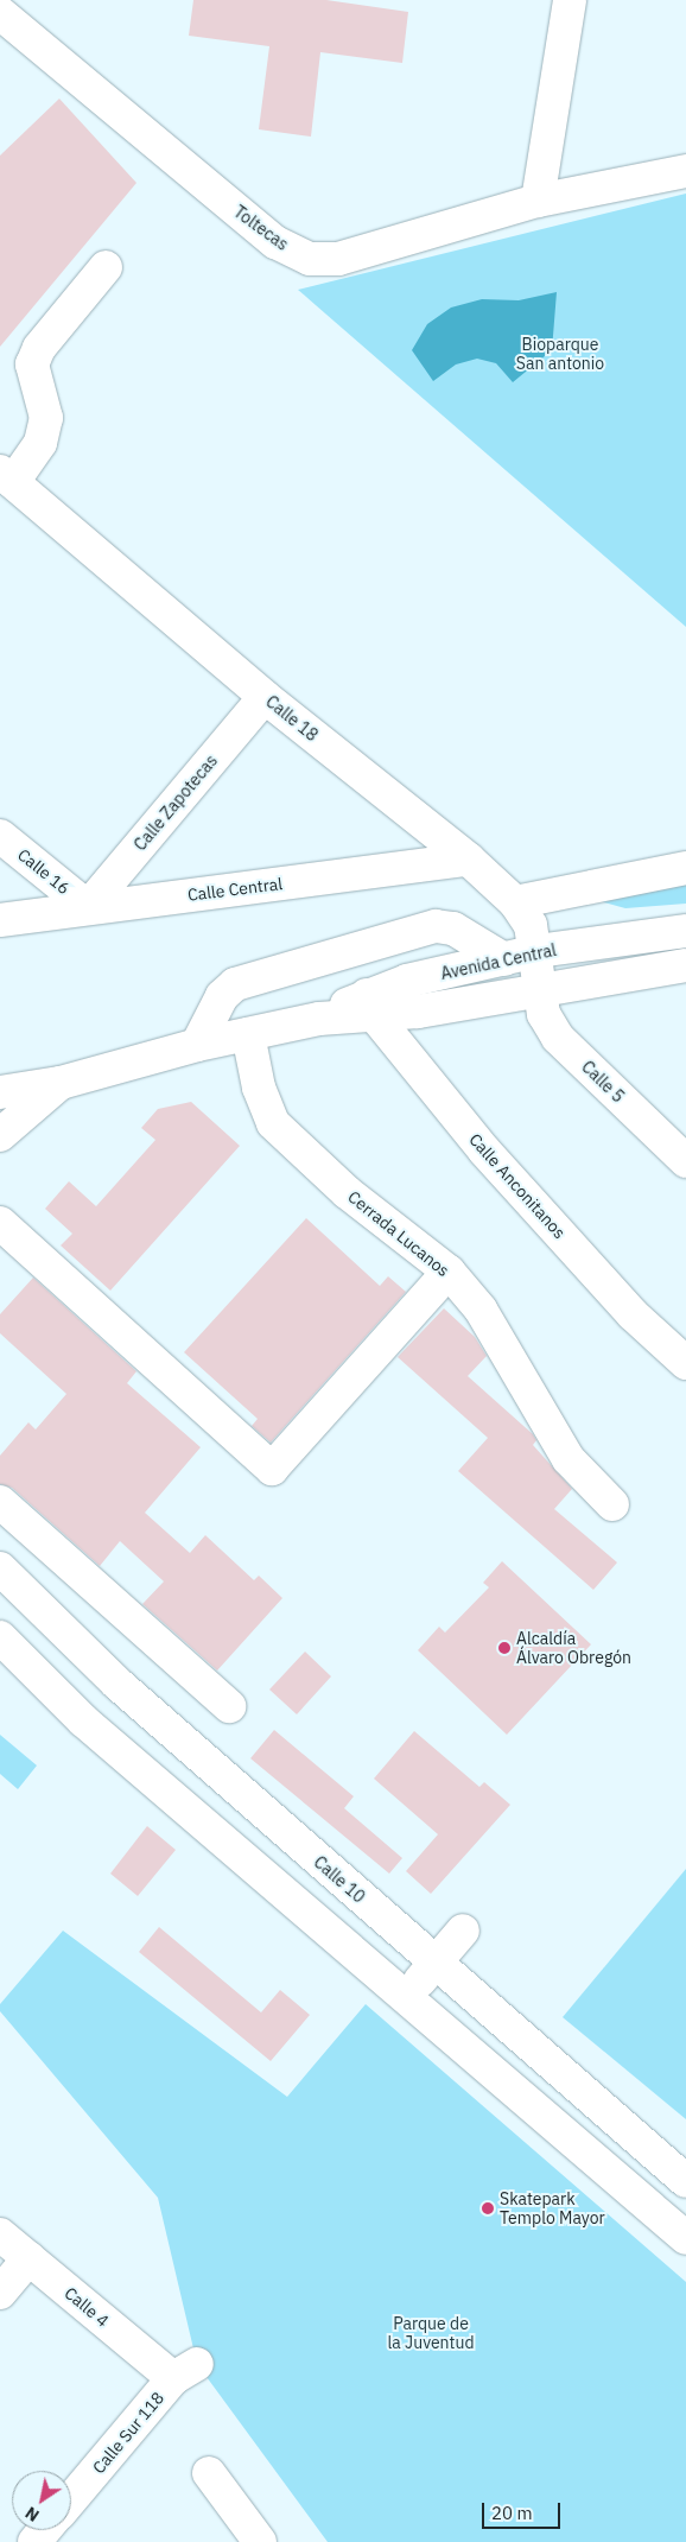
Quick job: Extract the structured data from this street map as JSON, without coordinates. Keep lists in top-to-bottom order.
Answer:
{
  "streets": {
    "street": [
      "Toltecas",
      "Calle 18",
      "Calle Zapotecas",
      "Calle 16",
      "Calle Central",
      "Avenida Central",
      "Calle 5",
      "Calle Anconitanos",
      "Cerrada Lucanos",
      "Calle 10",
      "Calle 4",
      "Calle Sur 118"
    ]
  },
  "crossings": [
    ["Calle 18", "Calle Zapotecas"],
    ["Calle 18", "Calle Central"],
    ["Calle 18", "Avenida Central"],
    ["Calle 18", "Calle 5"],
    ["Calle Zapotecas", "Calle 16"],
    ["Calle Zapotecas", "Calle Central"],
    ["Calle 16", "Calle Central"],
    ["Avenida Central", "Calle 5"],
    ["Avenida Central", "Calle Anconitanos"],
    ["Avenida Central", "Cerrada Lucanos"],
    ["Calle 4", "Calle Sur 118"]
  ],
  "parks": ["Bioparque San antonio", "Parque de la Juventud"],
  "places": ["Alcaldía Álvaro Obregón", "Skatepark Templo Mayor"],
  "scale_bar": "20 m",
  "north": "bottom left"
}
